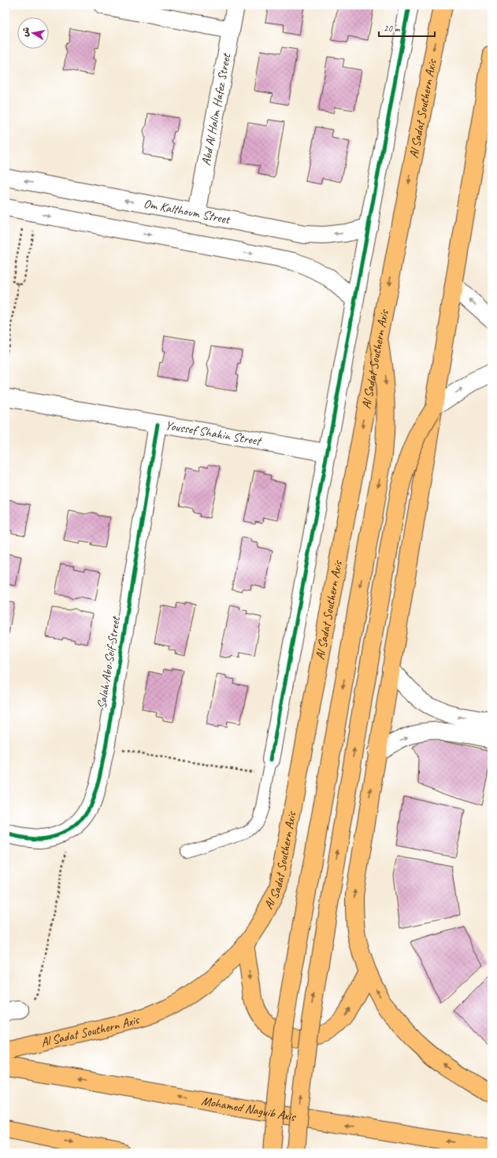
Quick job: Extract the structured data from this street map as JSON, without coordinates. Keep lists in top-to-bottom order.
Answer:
{
  "streets": {
    "main road": ["Al Sadat Southern Axis", "Mohamed Naguib Axis"],
    "street": [
      "Abd Al Halim Hafez Street",
      "Om Kalthoum Street",
      "Youssef Shahin Street",
      "Salah Abo Seif Street"
    ]
  },
  "crossings": [
    ["Abd Al Halim Hafez Street", "Om Kalthoum Street"],
    ["Youssef Shahin Street", "Salah Abo Seif Street"]
  ],
  "scale_bar": "20 m",
  "north": "left"
}
